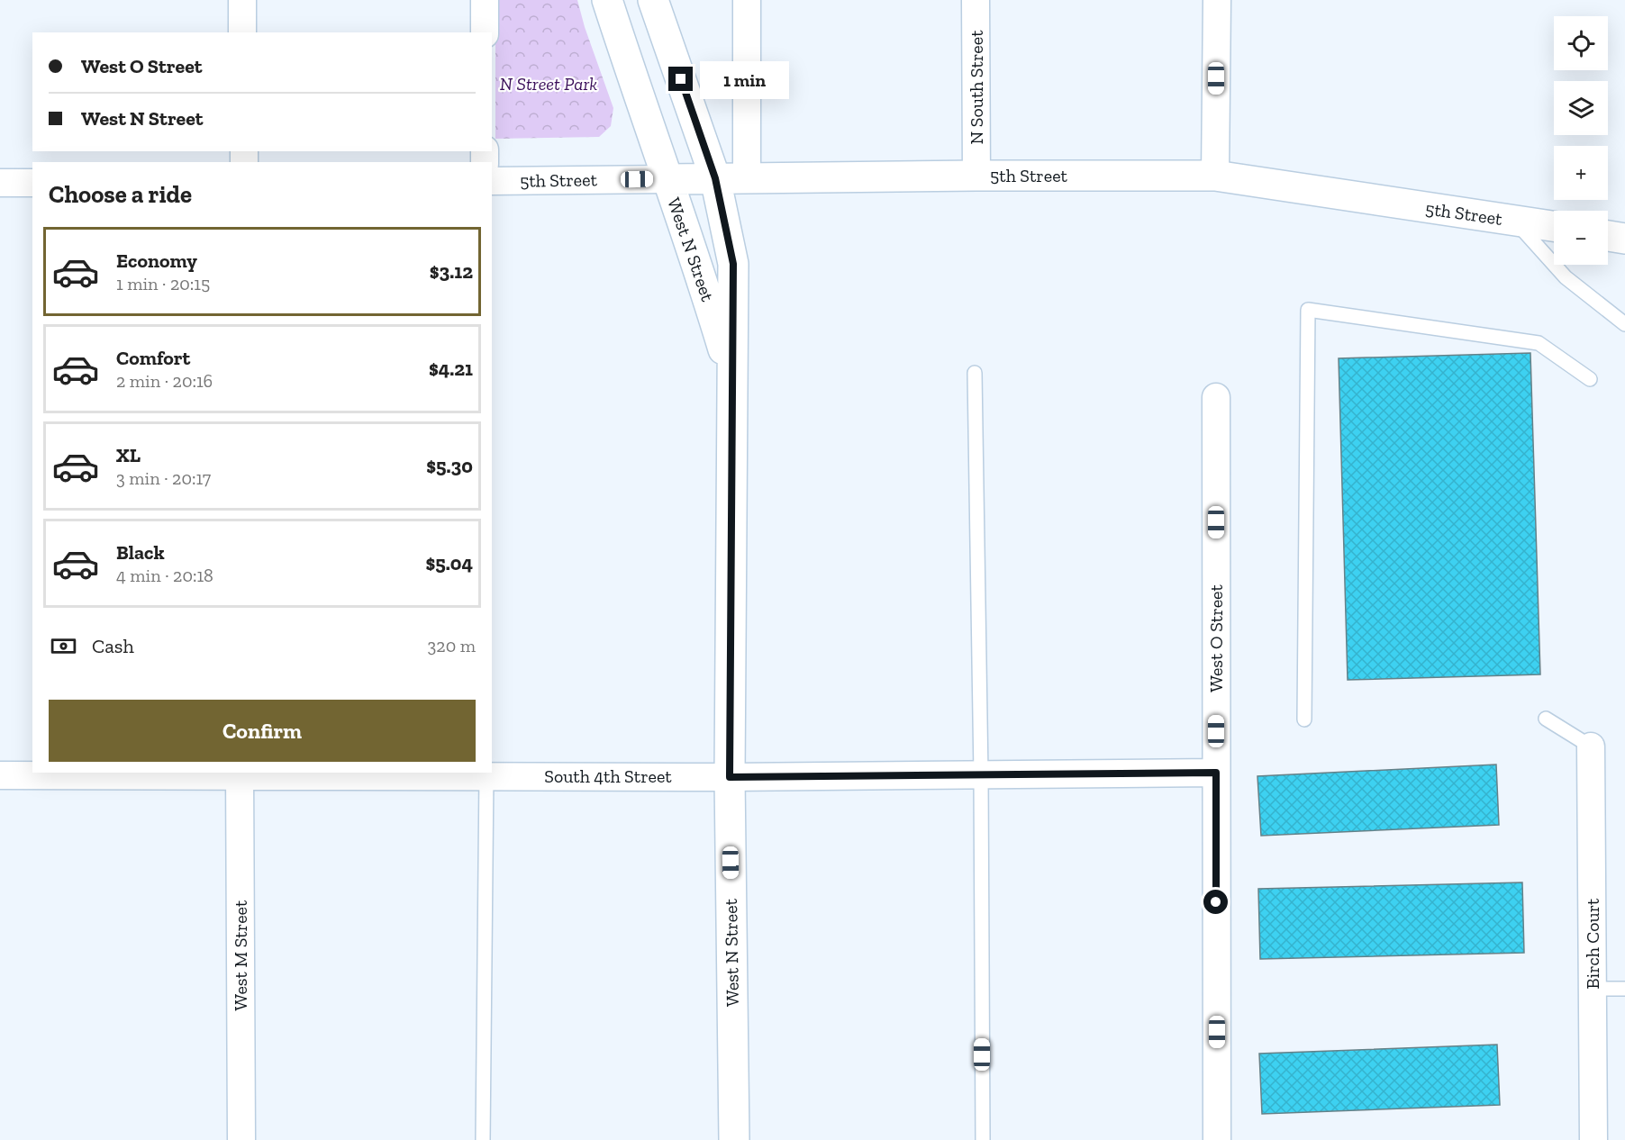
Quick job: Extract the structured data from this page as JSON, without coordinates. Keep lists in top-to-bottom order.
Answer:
{
  "streets": {
    "street": [
      "N South Street",
      "5th Street",
      "West N Street",
      "West O Street",
      "South 4th Street",
      "Birch Court",
      "West M Street"
    ]
  },
  "crossings": [
    ["N South Street", "5th Street"],
    ["5th Street", "West N Street"],
    ["West N Street", "South 4th Street"],
    ["West O Street", "South 4th Street"],
    ["South 4th Street", "West M Street"]
  ],
  "parks": ["N Street Park"],
  "page": {
    "map_buttons": ["+", "−"],
    "banner": ["West O Street", "West N Street"],
    "bubble": "1 min",
    "heading": "Choose a ride",
    "list": [
      {
        "name": "Economy",
        "note": "1 min · 20:15",
        "value": "$3.12"
      },
      {
        "name": "Comfort",
        "note": "2 min · 20:16",
        "value": "$4.21"
      },
      {
        "name": "XL",
        "note": "3 min · 20:17",
        "value": "$5.30"
      },
      {
        "name": "Black",
        "note": "4 min · 20:18",
        "value": "$5.04"
      }
    ],
    "pay": ["Cash", "320 m"],
    "buttons": "Confirm"
  }
}
